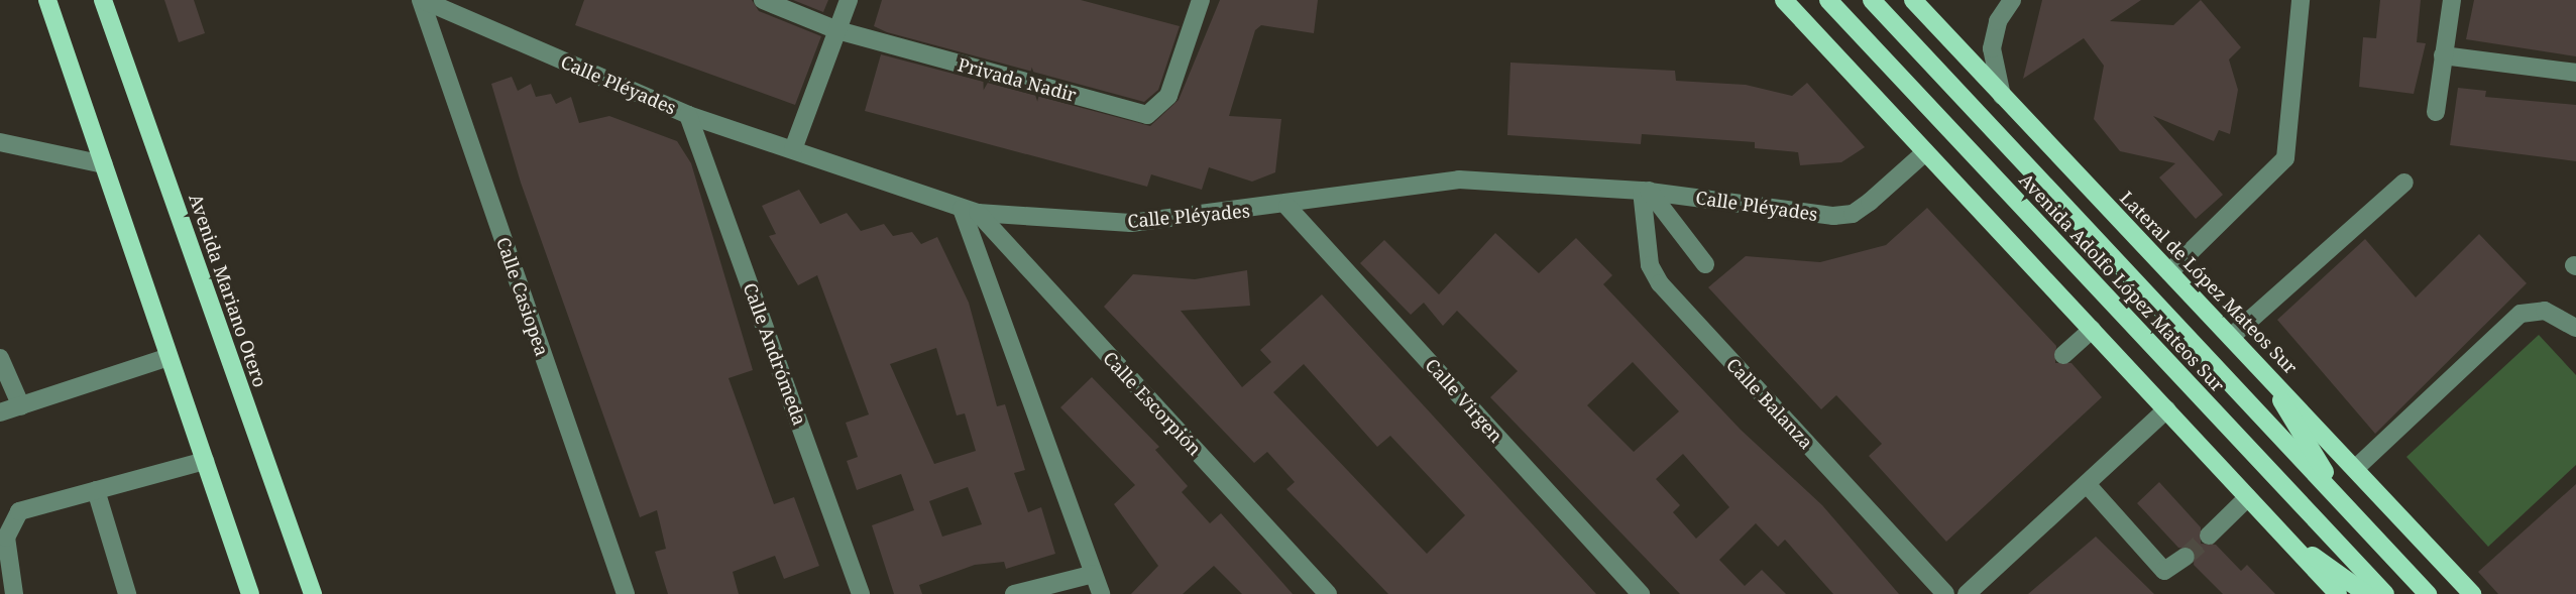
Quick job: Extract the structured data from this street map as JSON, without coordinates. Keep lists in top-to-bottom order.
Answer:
{
  "streets": {
    "main road": ["Avenida Adolfo López Mateos Sur", "Lateral de López Mateos Sur", "Avenida Mariano Otero"],
    "street": [
      "Privada Nadir",
      "Calle Pléyades",
      "Calle Casiopea",
      "Calle Andrómeda",
      "Calle Virgen",
      "Calle Escorpión",
      "Calle Balanza"
    ]
  },
  "crossings": [
    ["Calle Pléyades", "Calle Casiopea"],
    ["Calle Pléyades", "Calle Andrómeda"],
    ["Calle Pléyades", "Calle Virgen"],
    ["Calle Pléyades", "Calle Escorpión"],
    ["Calle Pléyades", "Calle Balanza"]
  ]
}
